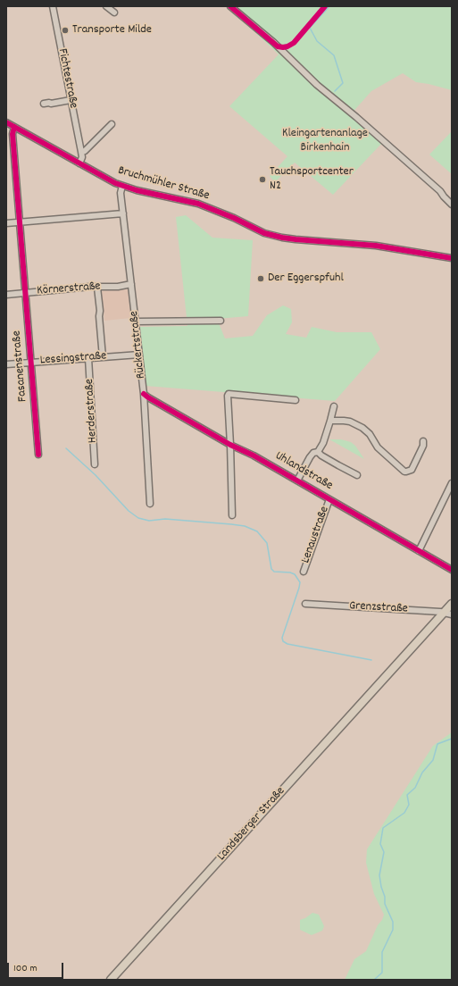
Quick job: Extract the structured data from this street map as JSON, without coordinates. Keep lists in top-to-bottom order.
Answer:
{
  "streets": {
    "main road": ["Landsberger Straße"],
    "street": [
      "Fichtestraße",
      "Bruchmühler Straße",
      "Körnerstraße",
      "Rückertstraße",
      "Lessingstraße",
      "Fasanenstraße",
      "Herderstraße",
      "Uhlandstraße",
      "Lenaustraße",
      "Grenzstraße"
    ]
  },
  "crossings": [
    ["Fichtestraße", "Bruchmühler Straße"],
    ["Bruchmühler Straße", "Rückertstraße"],
    ["Bruchmühler Straße", "Fasanenstraße"],
    ["Körnerstraße", "Rückertstraße"],
    ["Körnerstraße", "Fasanenstraße"],
    ["Rückertstraße", "Lessingstraße"],
    ["Rückertstraße", "Uhlandstraße"],
    ["Lessingstraße", "Fasanenstraße"],
    ["Lessingstraße", "Herderstraße"],
    ["Uhlandstraße", "Lenaustraße"],
    ["Grenzstraße", "Landsberger Straße"]
  ],
  "parks": ["Kleingartenanlage Birkenhain"],
  "places": ["Transporte Milde", "Tauchsportcenter N2", "Der Eggerspfuhl"],
  "scale_bar": "100 m"
}
